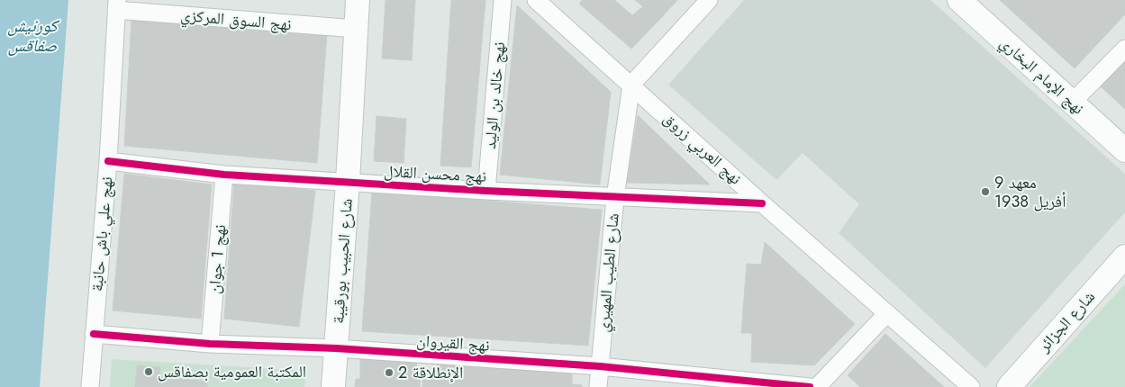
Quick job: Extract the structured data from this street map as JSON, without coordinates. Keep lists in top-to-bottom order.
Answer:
{
  "streets": {
    "street": [
      "نهج السوق المركزي",
      "نهج الإمام البخاري",
      "نهج خالد بن الوليد",
      "نهج العربي زروق",
      "نهج محسن القلال",
      "نهج علي باش حانبة",
      "نهج 1 جوان",
      "شارع الحبيب بورقيبة",
      "شارع الطيب المهيري",
      "شارع الجزائر",
      "نهج القيروان"
    ]
  },
  "crossings": [
    ["نهج السوق المركزي", "نهج علي باش حانبة"],
    ["نهج السوق المركزي", "شارع الحبيب بورقيبة"],
    ["نهج خالد بن الوليد", "نهج محسن القلال"],
    ["نهج العربي زروق", "نهج محسن القلال"],
    ["نهج العربي زروق", "شارع الطيب المهيري"],
    ["نهج محسن القلال", "نهج علي باش حانبة"],
    ["نهج محسن القلال", "نهج 1 جوان"],
    ["نهج محسن القلال", "شارع الحبيب بورقيبة"],
    ["نهج محسن القلال", "شارع الطيب المهيري"],
    ["نهج علي باش حانبة", "نهج القيروان"],
    ["نهج 1 جوان", "نهج القيروان"],
    ["شارع الحبيب بورقيبة", "نهج القيروان"],
    ["شارع الطيب المهيري", "نهج القيروان"]
  ],
  "water": ["كورنيش صفاقس"],
  "places": ["معهد 9 أفريل 1938", "المكتبة العمومية بصفاقس", "الإنطلاقة 2"]
}
